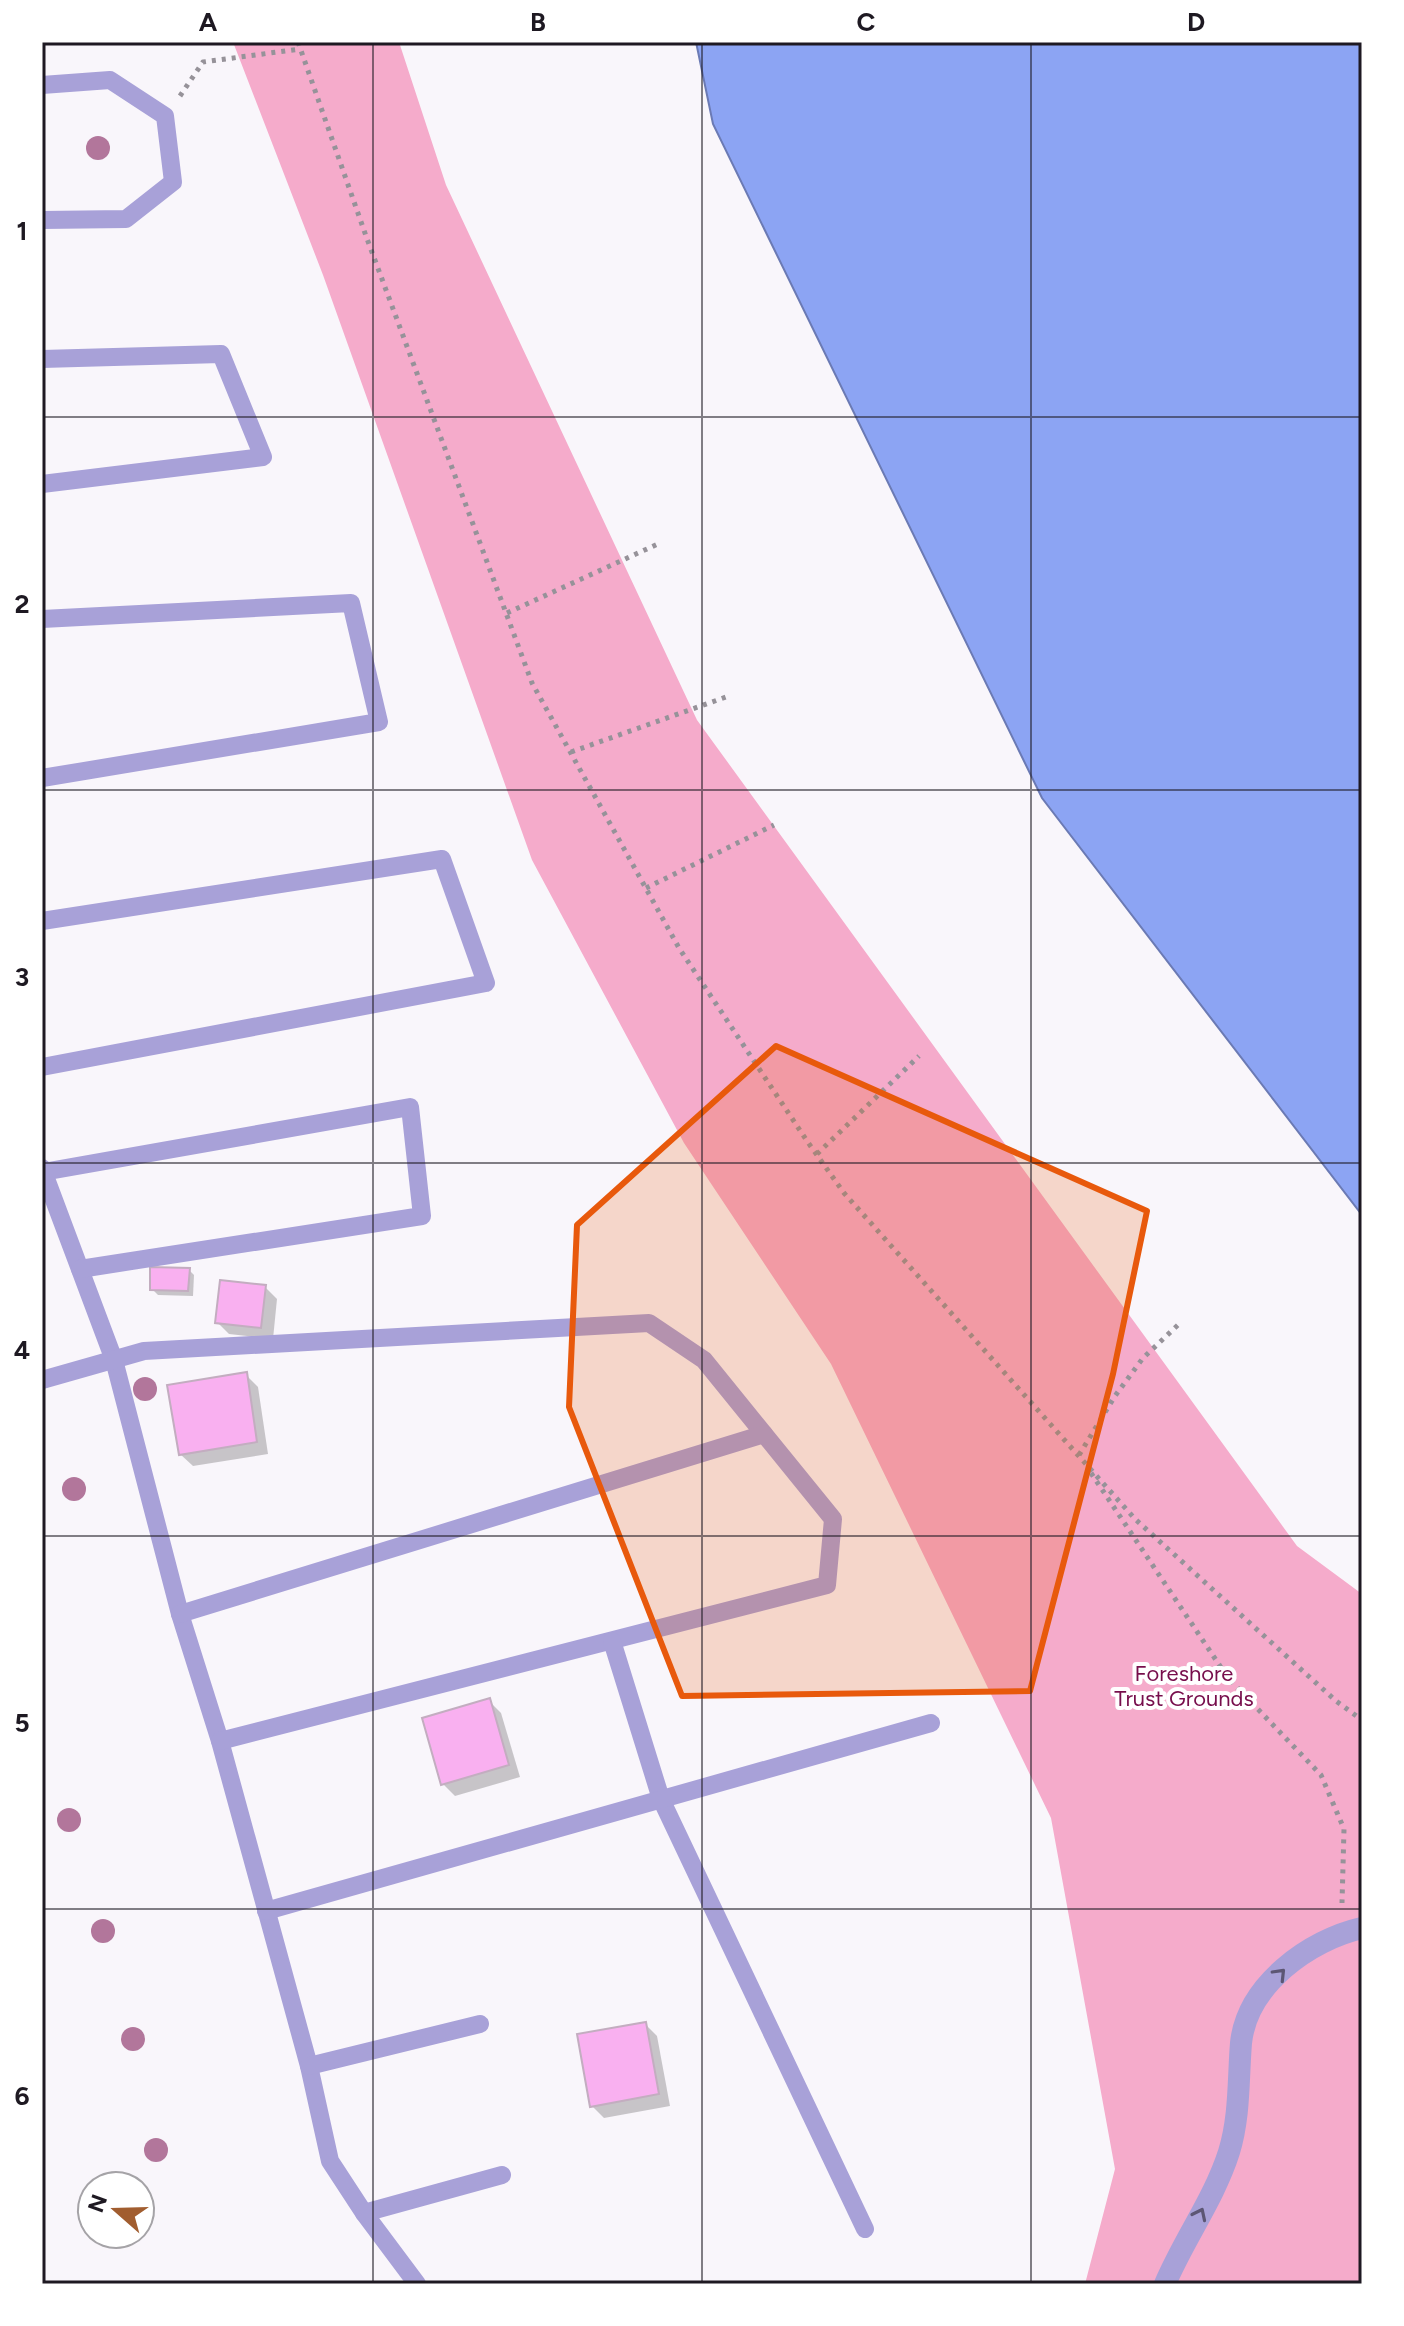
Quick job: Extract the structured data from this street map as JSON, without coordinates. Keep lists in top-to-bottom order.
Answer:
{
  "parks": ["Foreshore Trust Grounds"],
  "north": "left",
  "grid": {
    "columns": [
      "A",
      "B",
      "C",
      "D"
    ],
    "rows": [
      "1",
      "2",
      "3",
      "4",
      "5",
      "6"
    ]
  }
}
